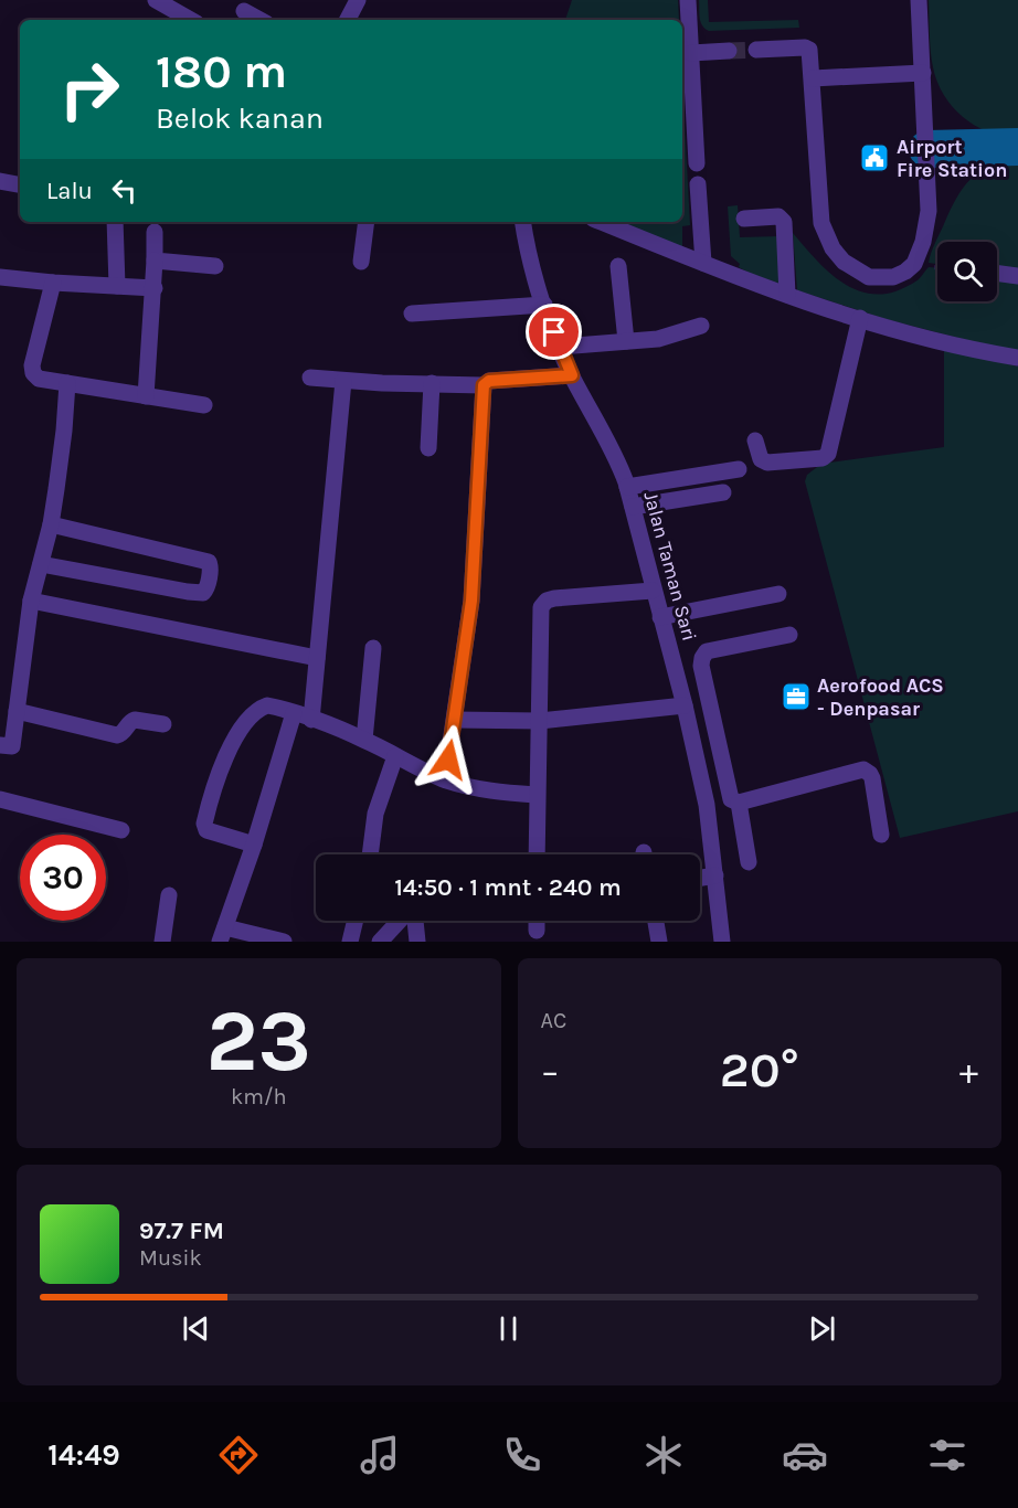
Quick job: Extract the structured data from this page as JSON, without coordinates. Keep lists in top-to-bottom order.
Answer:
{
  "streets": {
    "street": ["Jalan Taman Sari"]
  },
  "places": {
    "public building": ["Airport Fire Station"],
    "office": ["Aerofood ACS - Denpasar"]
  },
  "page": {
    "turn": ["180 m", "Belok kanan"],
    "then": "Lalu",
    "limit": "30",
    "trip": "14:50 · 1 mnt · 240 m",
    "tile": [
      ["23", "km/h"],
      "AC"
    ],
    "heat": ["−", "20°", "+"],
    "song": ["97.7 FM", "Musik"],
    "tabs": "14:49"
  }
}
